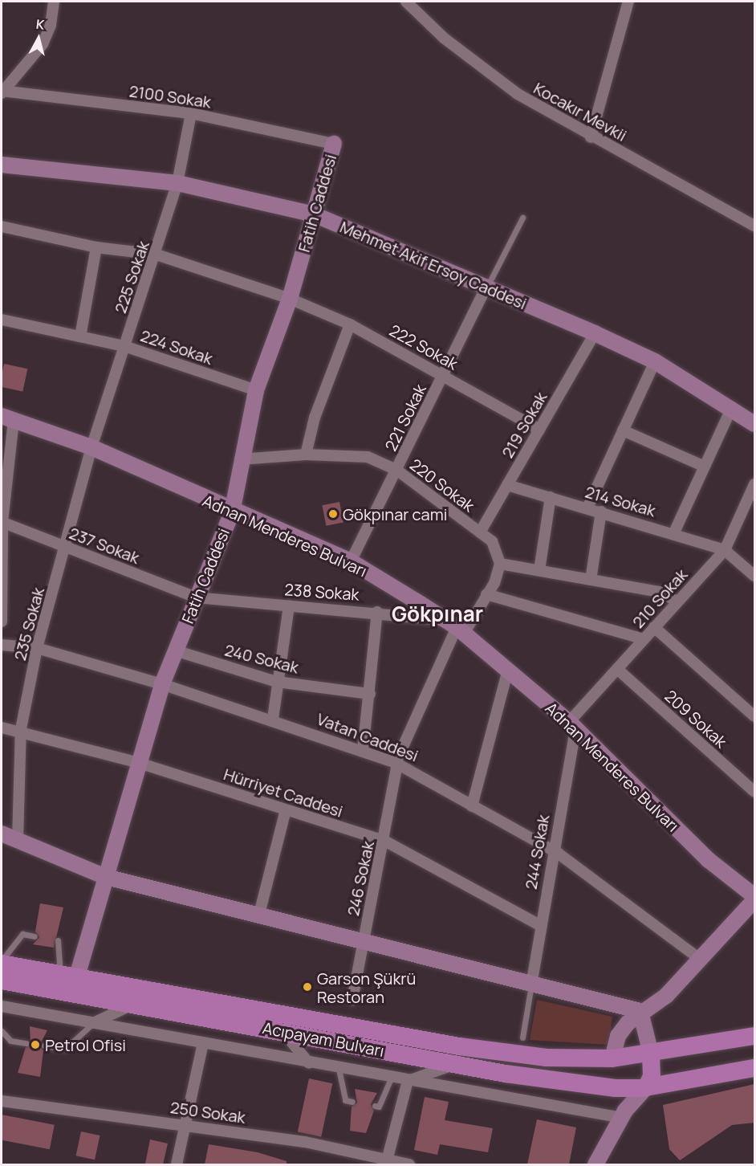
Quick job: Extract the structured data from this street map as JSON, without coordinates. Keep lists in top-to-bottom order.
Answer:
{
  "streets": {
    "main road": ["Acıpayam Bulvarı"],
    "street": [
      "2100 Sokak",
      "Kocakır Mevkii",
      "Fatih Caddesi",
      "Mehmet Akif Ersoy Caddesi",
      "225 Sokak",
      "224 Sokak",
      "222 Sokak",
      "221 Sokak",
      "219 Sokak",
      "220 Sokak",
      "214 Sokak",
      "Adnan Menderes Bulvarı",
      "237 Sokak",
      "238 Sokak",
      "210 Sokak",
      "235 Sokak",
      "240 Sokak",
      "209 Sokak",
      "Vatan Caddesi",
      "Hürriyet Caddesi",
      "244 Sokak",
      "246 Sokak",
      "250 Sokak"
    ]
  },
  "crossings": [
    ["2100 Sokak", "Fatih Caddesi"],
    ["2100 Sokak", "225 Sokak"],
    ["Fatih Caddesi", "Mehmet Akif Ersoy Caddesi"],
    ["Fatih Caddesi", "224 Sokak"],
    ["Fatih Caddesi", "222 Sokak"],
    ["Fatih Caddesi", "220 Sokak"],
    ["Fatih Caddesi", "Adnan Menderes Bulvarı"],
    ["Fatih Caddesi", "237 Sokak"],
    ["Fatih Caddesi", "238 Sokak"],
    ["Fatih Caddesi", "240 Sokak"],
    ["Fatih Caddesi", "Vatan Caddesi"],
    ["Fatih Caddesi", "Hürriyet Caddesi"],
    ["Fatih Caddesi", "Acıpayam Bulvarı"],
    ["Mehmet Akif Ersoy Caddesi", "225 Sokak"],
    ["Mehmet Akif Ersoy Caddesi", "221 Sokak"],
    ["Mehmet Akif Ersoy Caddesi", "219 Sokak"],
    ["225 Sokak", "224 Sokak"],
    ["225 Sokak", "222 Sokak"],
    ["225 Sokak", "Adnan Menderes Bulvarı"],
    ["225 Sokak", "235 Sokak"],
    ["222 Sokak", "221 Sokak"],
    ["222 Sokak", "219 Sokak"],
    ["221 Sokak", "220 Sokak"],
    ["221 Sokak", "Adnan Menderes Bulvarı"],
    ["219 Sokak", "220 Sokak"],
    ["219 Sokak", "214 Sokak"],
    ["214 Sokak", "210 Sokak"],
    ["Adnan Menderes Bulvarı", "238 Sokak"],
    ["Adnan Menderes Bulvarı", "210 Sokak"],
    ["Adnan Menderes Bulvarı", "235 Sokak"],
    ["Adnan Menderes Bulvarı", "244 Sokak"],
    ["Adnan Menderes Bulvarı", "246 Sokak"],
    ["237 Sokak", "238 Sokak"],
    ["237 Sokak", "235 Sokak"],
    ["238 Sokak", "246 Sokak"],
    ["210 Sokak", "209 Sokak"],
    ["210 Sokak", "244 Sokak"],
    ["235 Sokak", "Vatan Caddesi"],
    ["235 Sokak", "Hürriyet Caddesi"],
    ["Vatan Caddesi", "244 Sokak"],
    ["Vatan Caddesi", "246 Sokak"],
    ["Hürriyet Caddesi", "244 Sokak"],
    ["Hürriyet Caddesi", "246 Sokak"]
  ],
  "districts": ["Gökpınar"],
  "places": ["Gökpınar cami", "Garson Şükrü Restoran", "Petrol Ofisi"],
  "north": "top"
}
